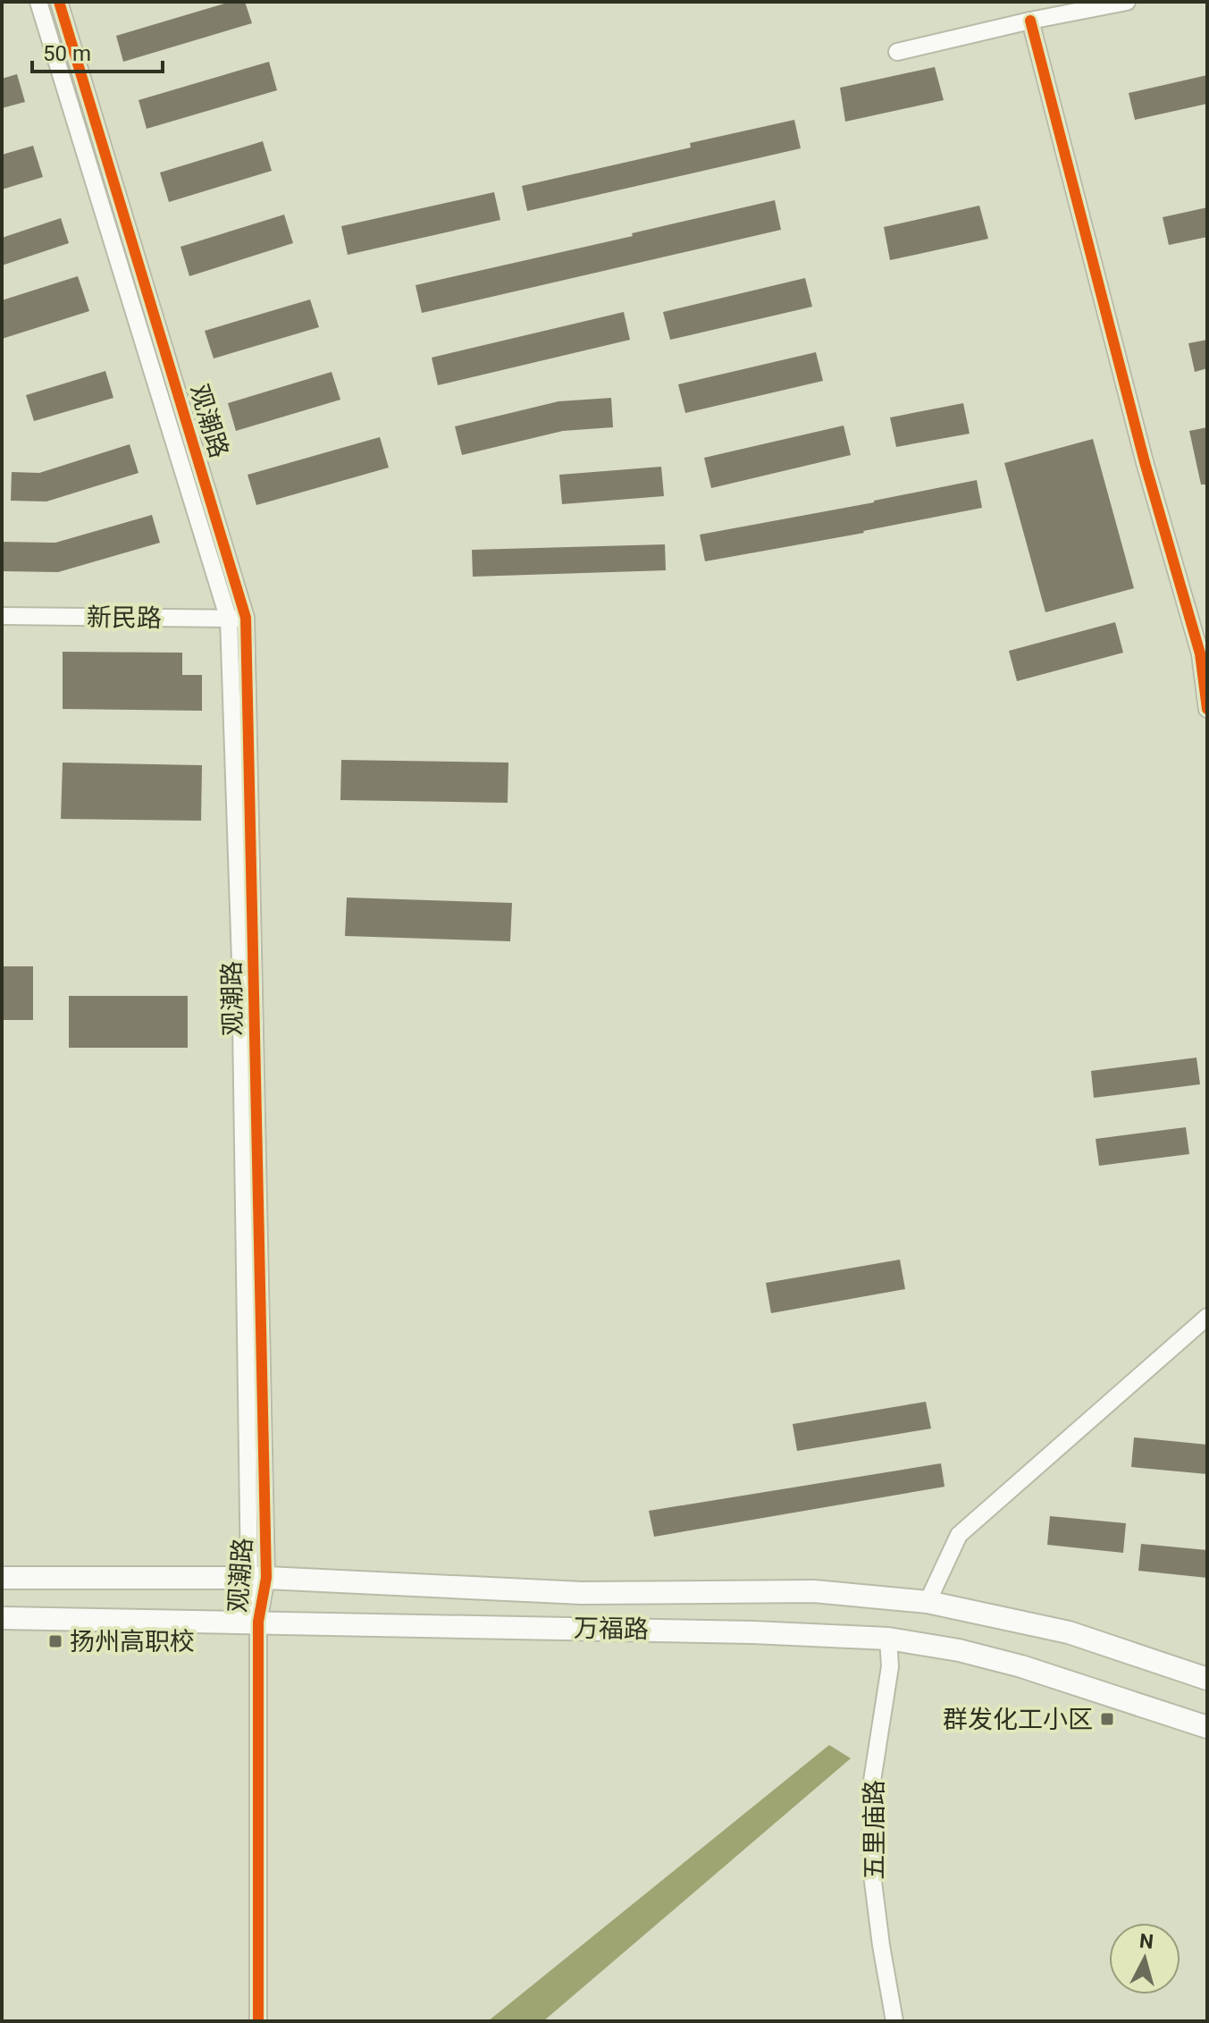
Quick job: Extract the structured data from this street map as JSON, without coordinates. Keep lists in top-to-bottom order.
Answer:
{
  "streets": {
    "main road": ["万福路"],
    "street": ["观潮路", "新民路", "五里庙路"]
  },
  "crossings": [
    ["观潮路", "新民路"],
    ["观潮路", "万福路"],
    ["万福路", "五里庙路"]
  ],
  "places": {
    "transit": ["扬州高职校", "群发化工小区"]
  },
  "scale_bar": "50 m",
  "north": "top"
}
